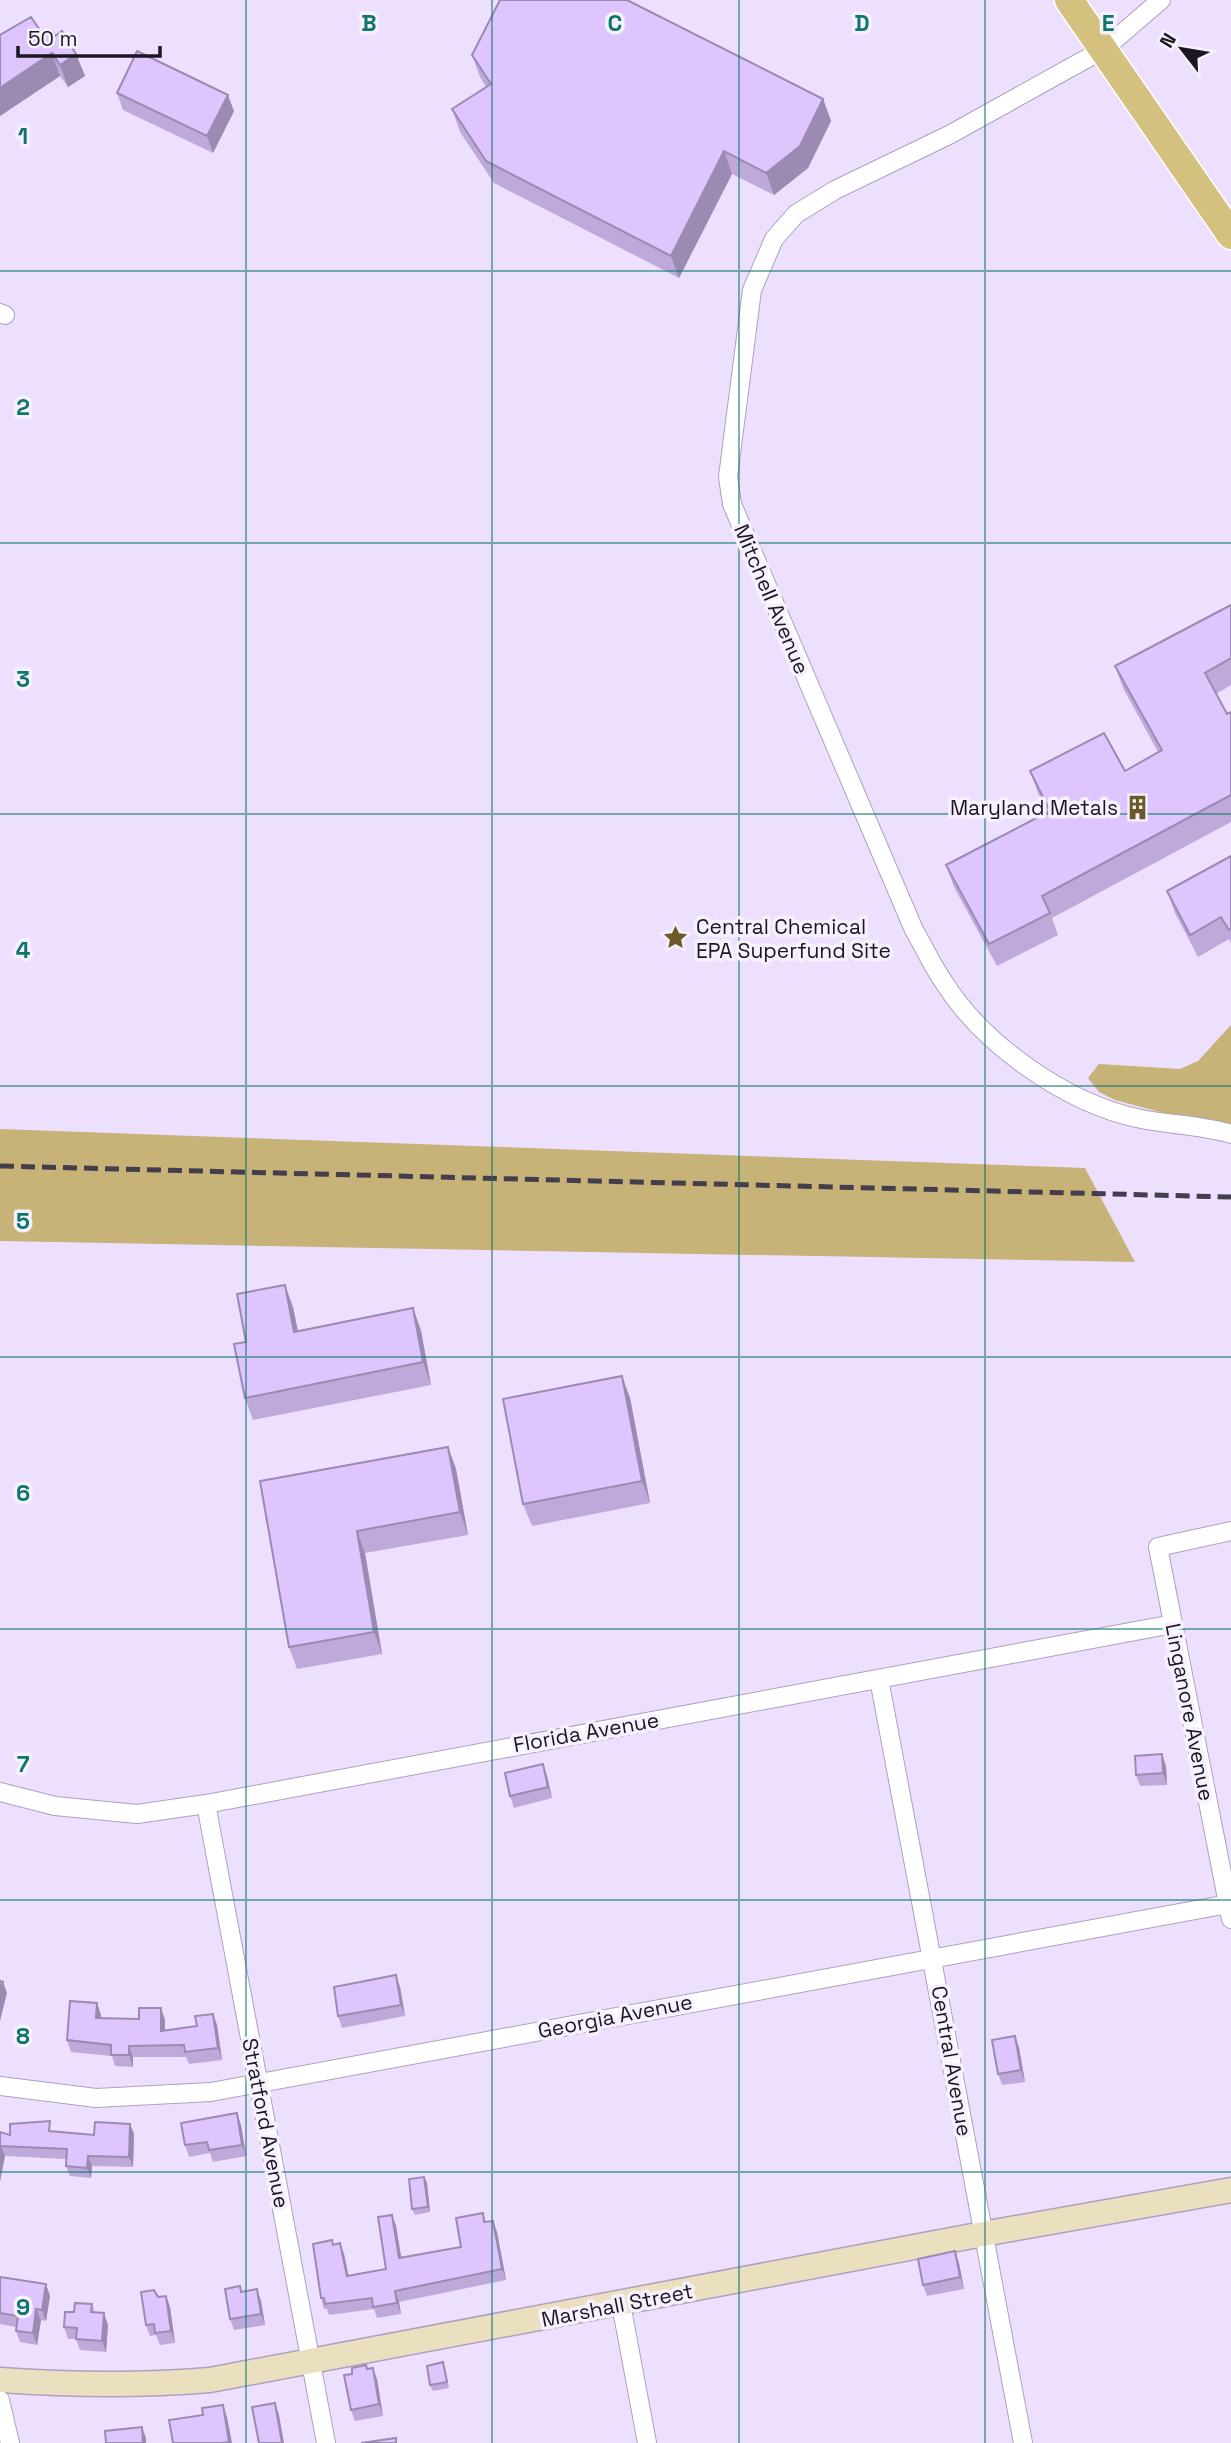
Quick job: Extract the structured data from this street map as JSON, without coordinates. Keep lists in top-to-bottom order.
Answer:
{
  "streets": {
    "street": [
      "Mitchell Avenue",
      "Linganore Avenue",
      "Florida Avenue",
      "Georgia Avenue",
      "Central Avenue",
      "Stratford Avenue",
      "Marshall Street"
    ]
  },
  "crossings": [
    ["Linganore Avenue", "Florida Avenue"],
    ["Linganore Avenue", "Georgia Avenue"],
    ["Florida Avenue", "Central Avenue"],
    ["Florida Avenue", "Stratford Avenue"],
    ["Georgia Avenue", "Central Avenue"],
    ["Georgia Avenue", "Stratford Avenue"],
    ["Central Avenue", "Marshall Street"],
    ["Stratford Avenue", "Marshall Street"]
  ],
  "places": {
    "building": ["Maryland Metals"],
    "place": ["Central Chemical EPA Superfund Site"]
  },
  "scale_bar": "50 m",
  "north": "top left",
  "grid": {
    "columns": [
      "B",
      "C",
      "D",
      "E"
    ],
    "rows": [
      "1",
      "2",
      "3",
      "4",
      "5",
      "6",
      "7",
      "8",
      "9"
    ]
  }
}
